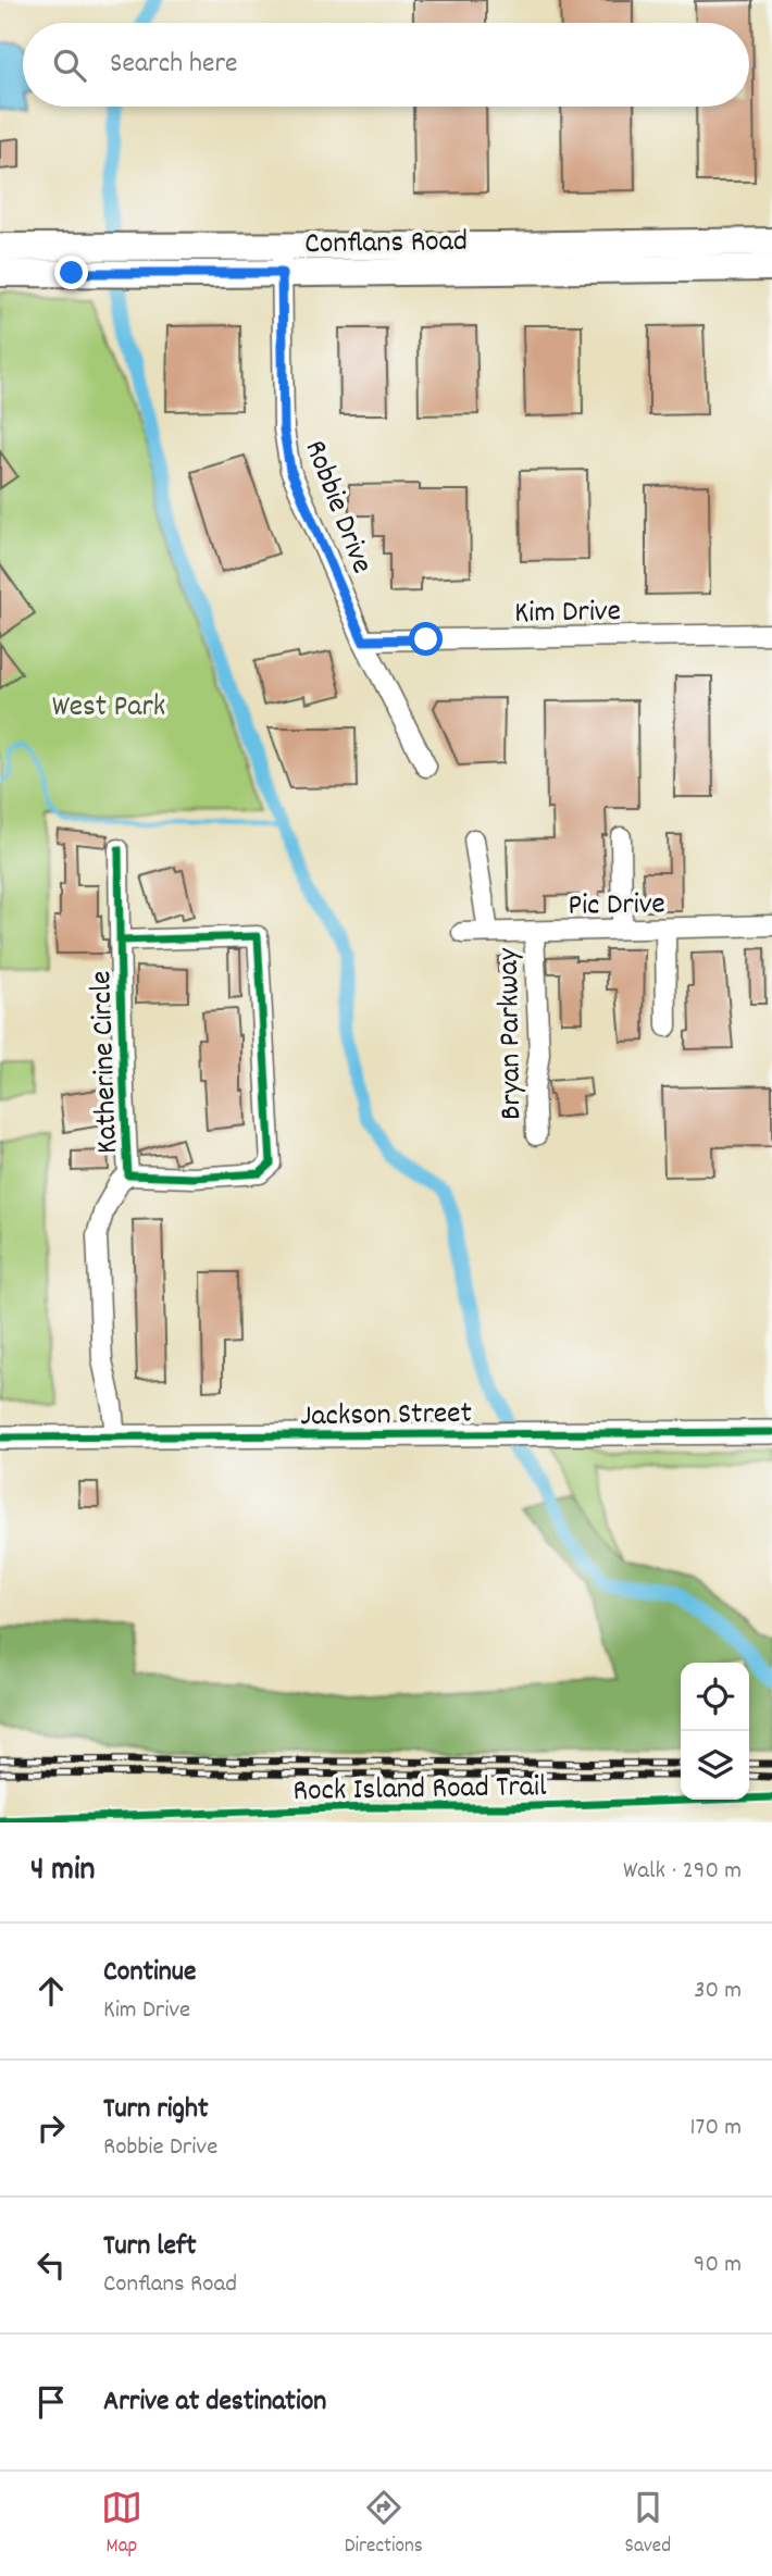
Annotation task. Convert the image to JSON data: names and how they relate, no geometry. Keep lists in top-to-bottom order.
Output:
{
  "streets": {
    "main road": ["Conflans Road"],
    "street": [
      "Robbie Drive",
      "Kim Drive",
      "Pic Drive",
      "Bryan Parkway",
      "Katherine Circle",
      "Jackson Street"
    ],
    "cycle path": ["Rock Island Road Trail"]
  },
  "crossings": [
    ["Conflans Road", "Robbie Drive"],
    ["Robbie Drive", "Kim Drive"],
    ["Pic Drive", "Bryan Parkway"],
    ["Katherine Circle", "Jackson Street"]
  ],
  "parks": ["West Park"],
  "page": {
    "search": "Search here",
    "heading": ["4 min", "Walk · 290 m"],
    "list": [
      ["Continue", "Kim Drive", "30 m"],
      ["Turn right", "Robbie Drive", "170 m"],
      ["Turn left", "Conflans Road", "90 m"],
      "Arrive at destination"
    ],
    "nav": ["Map", "Directions", "Saved"]
  }
}
